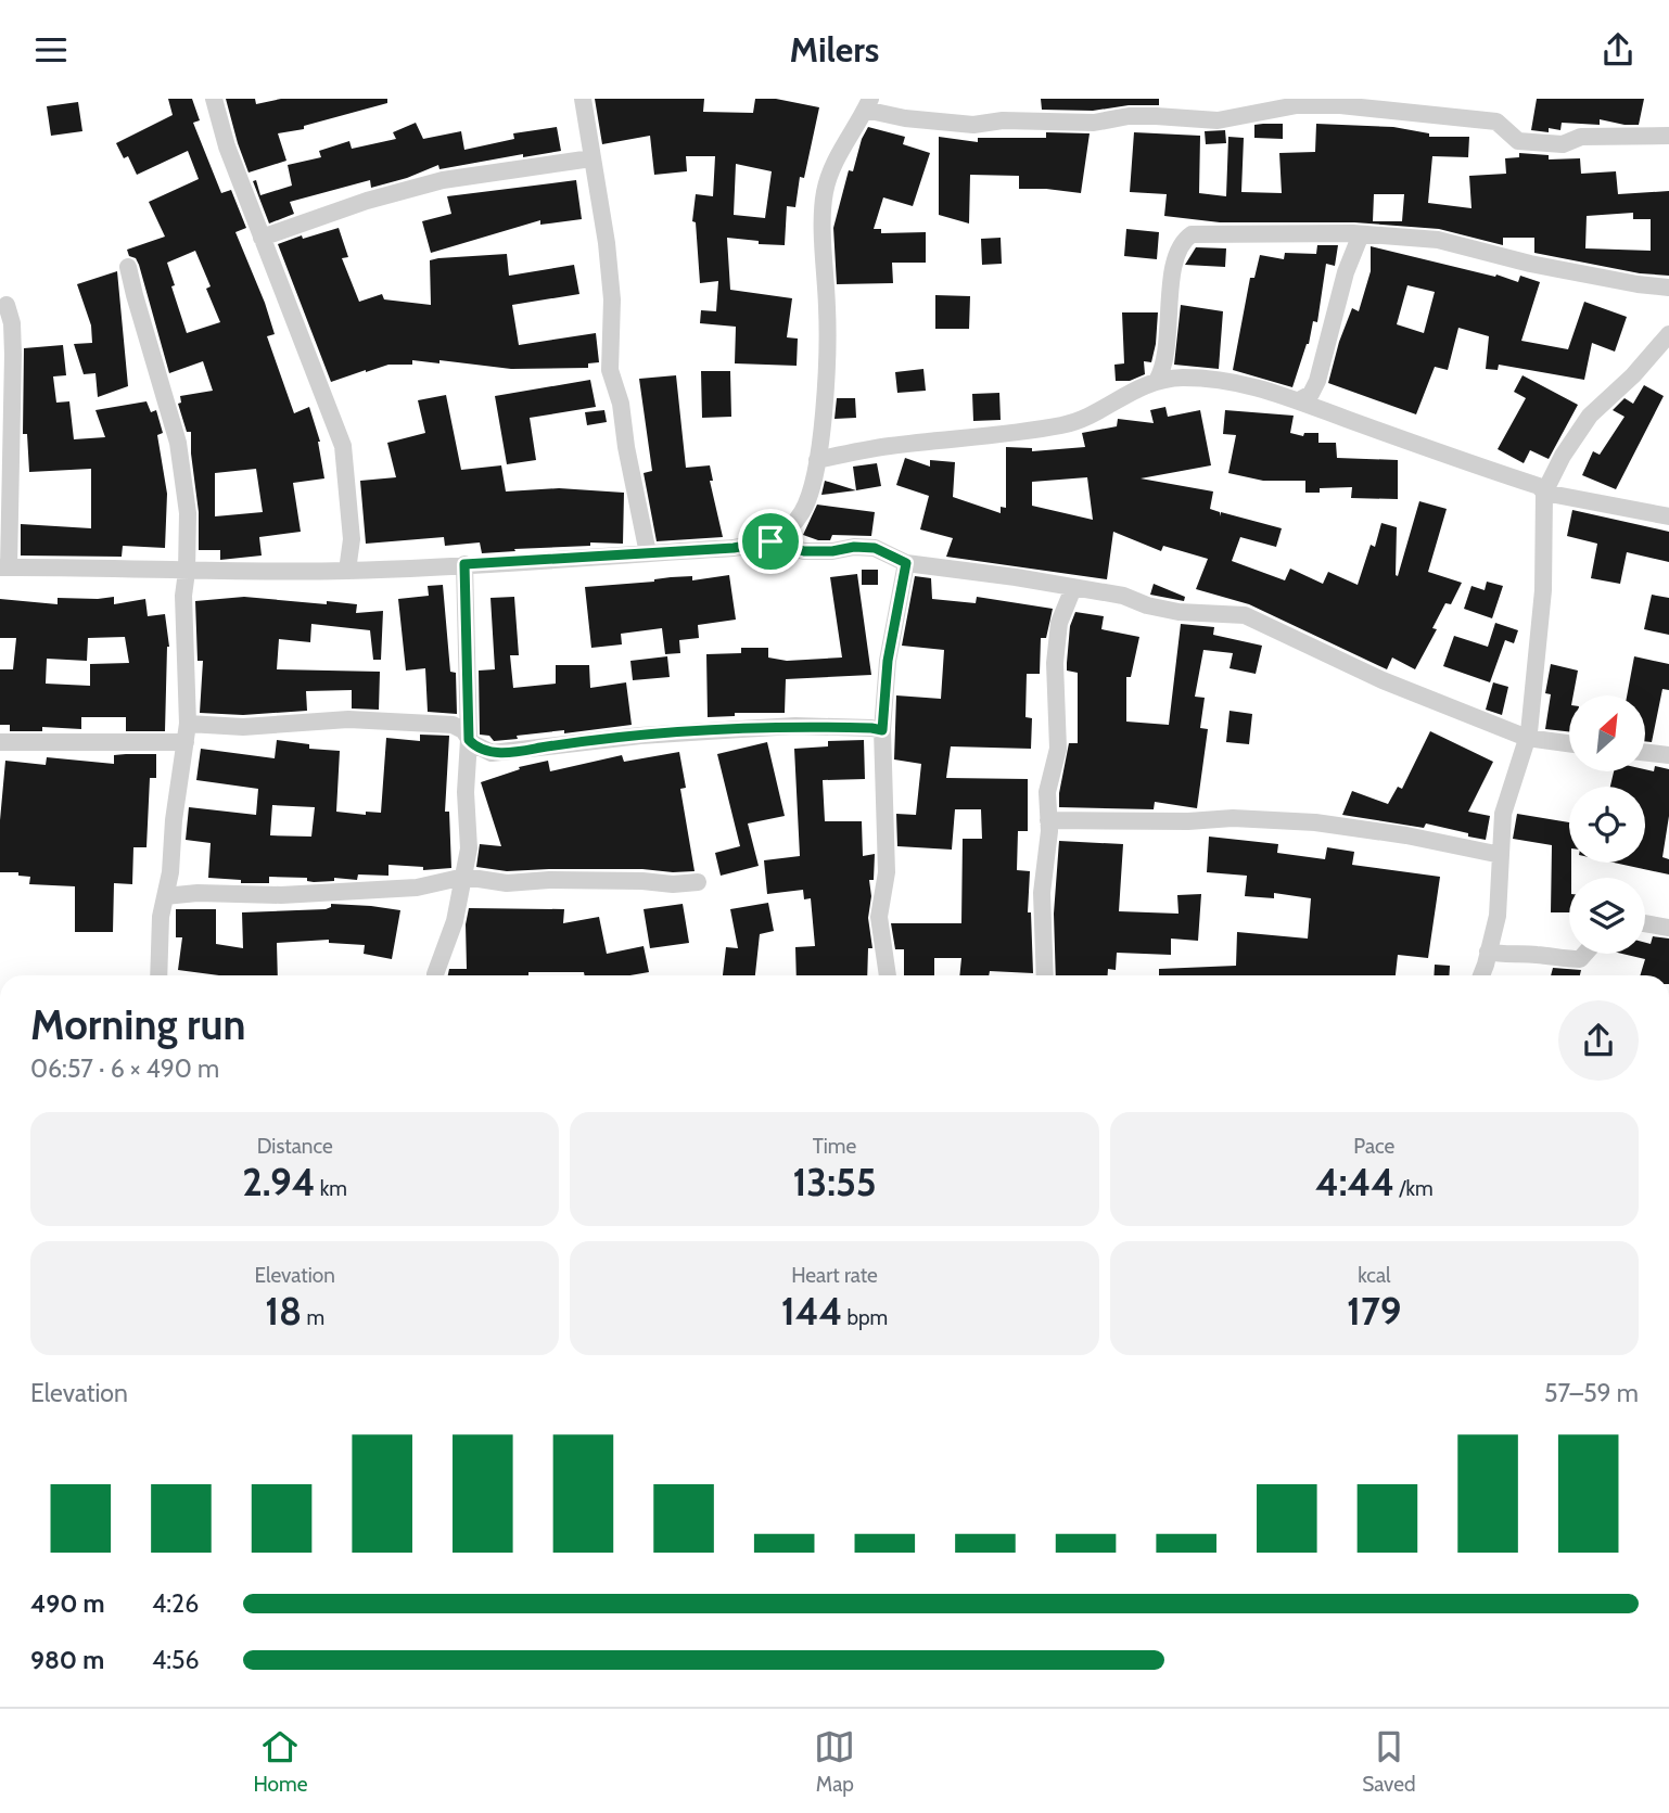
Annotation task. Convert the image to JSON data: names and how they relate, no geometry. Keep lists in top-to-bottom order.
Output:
{
  "north": "top right",
  "page": {
    "header": "Milers",
    "heading": ["Morning run", "06:57 · 6 × 490 m"],
    "stats": [
      ["Distance", "2.94 km"],
      ["Time", "13:55"],
      ["Pace", "4:44 /km"],
      ["Elevation", "18 m"],
      ["Heart rate", "144 bpm"],
      ["kcal", "179"]
    ],
    "chart": ["Elevation", "57–59 m"],
    "list": [
      {
        "name": "490 m",
        "note": "4:26"
      },
      {
        "name": "980 m",
        "note": "4:56"
      }
    ],
    "tabs": ["Home", "Map", "Saved"]
  }
}
